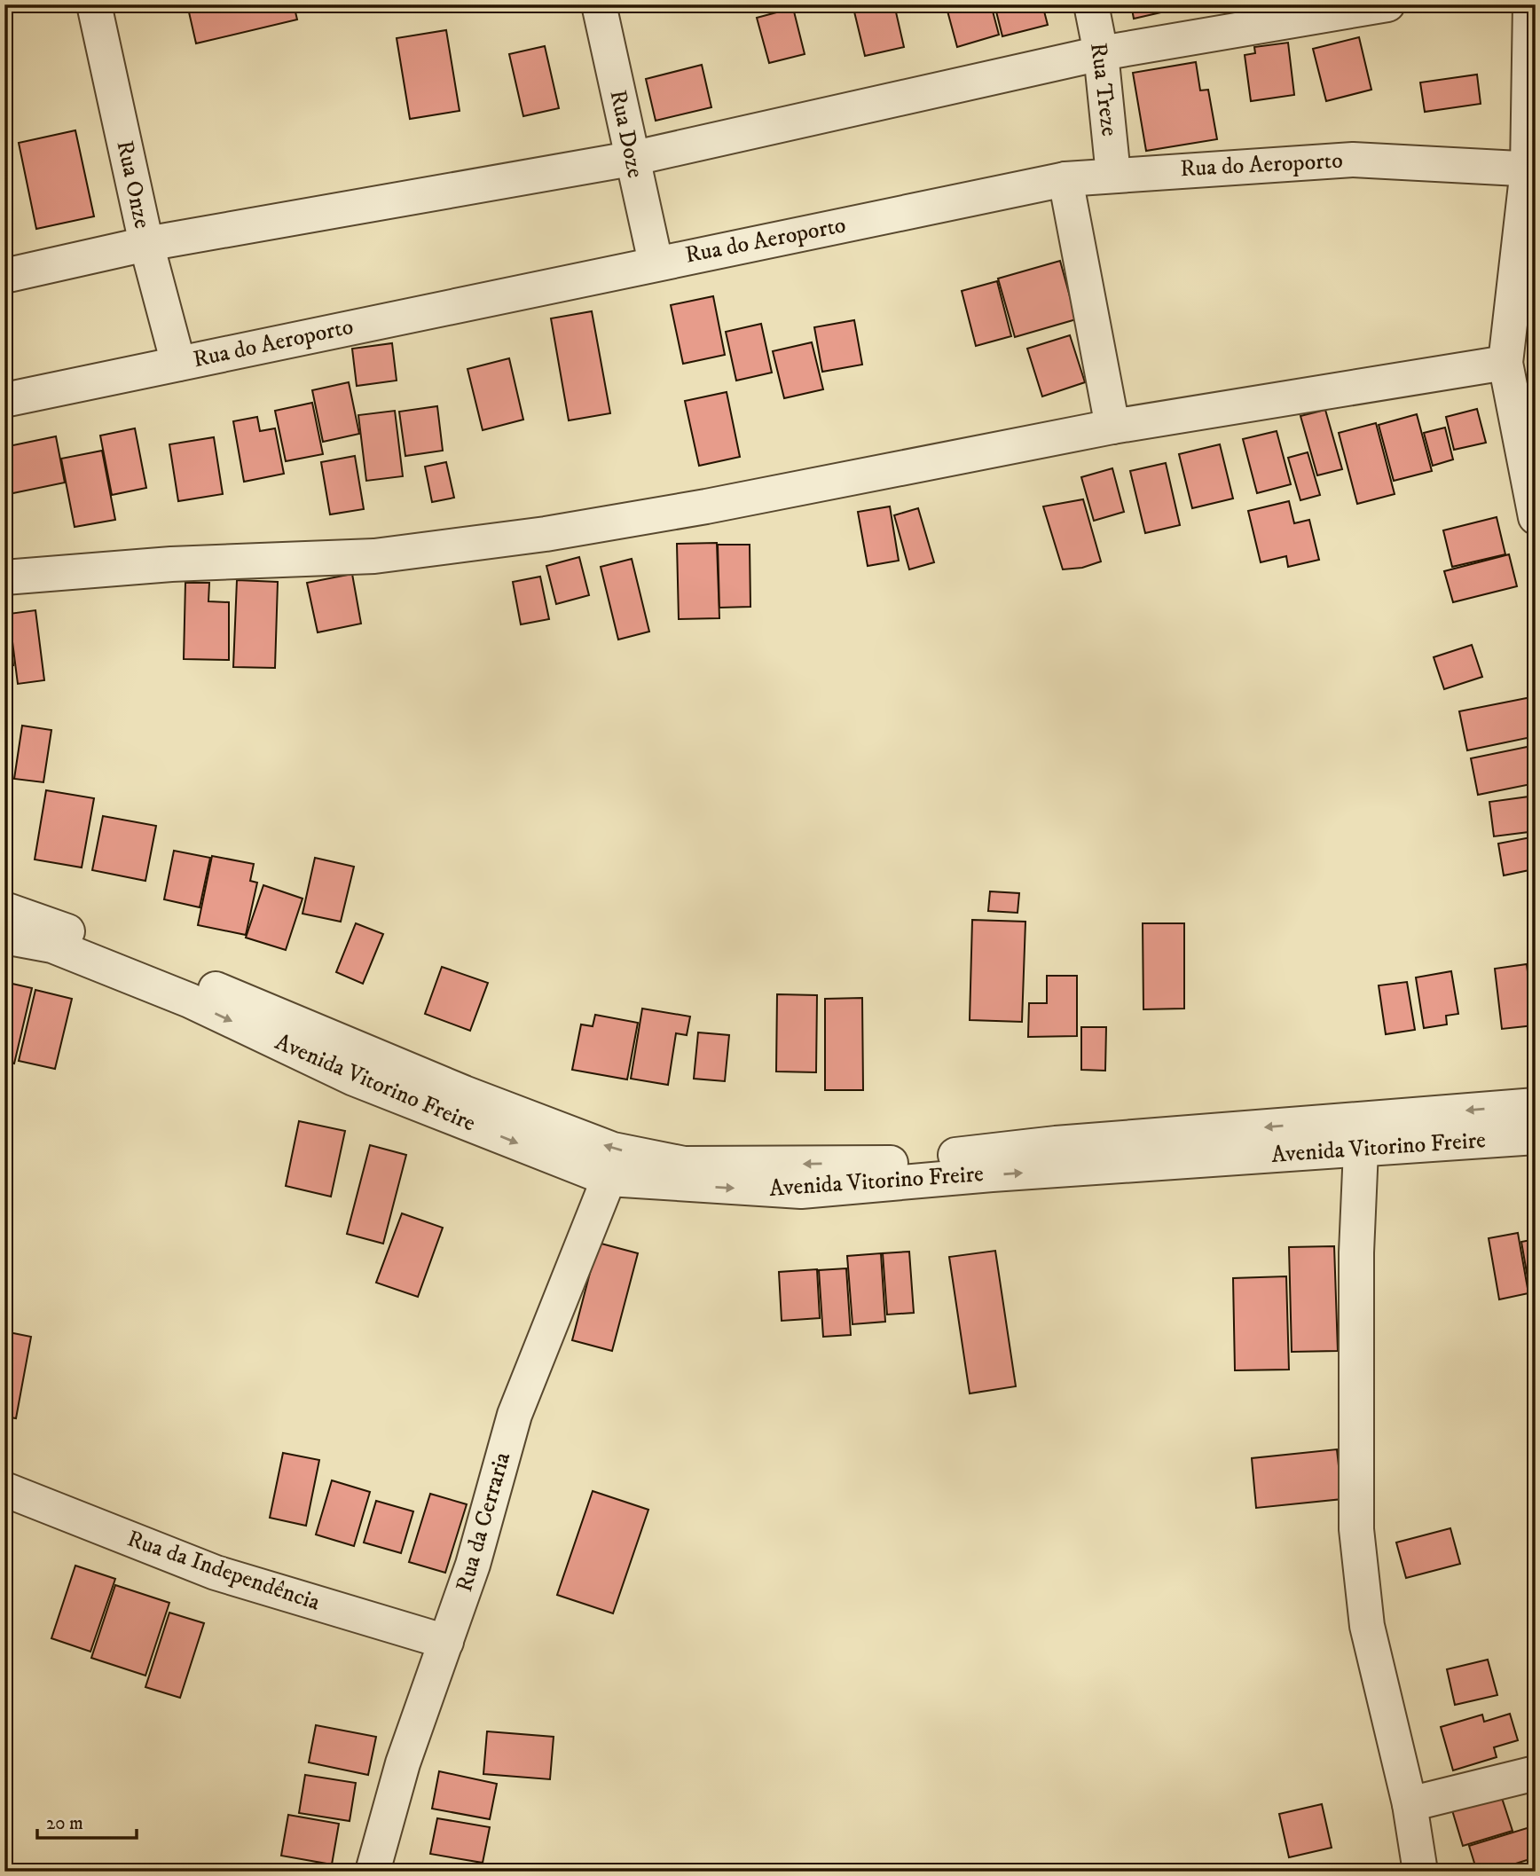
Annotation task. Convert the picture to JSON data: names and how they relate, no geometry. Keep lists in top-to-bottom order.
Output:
{
  "streets": {
    "street": [
      "Rua Treze",
      "Rua Doze",
      "Rua do Aeroporto",
      "Rua Onze",
      "Avenida Vitorino Freire",
      "Rua da Cerraria",
      "Rua da Independência"
    ]
  },
  "crossings": [
    ["Rua Treze", "Rua do Aeroporto"],
    ["Rua Doze", "Rua do Aeroporto"],
    ["Rua do Aeroporto", "Rua Onze"],
    ["Avenida Vitorino Freire", "Rua da Cerraria"],
    ["Rua da Cerraria", "Rua da Independência"]
  ],
  "scale_bar": "20 m"
}
